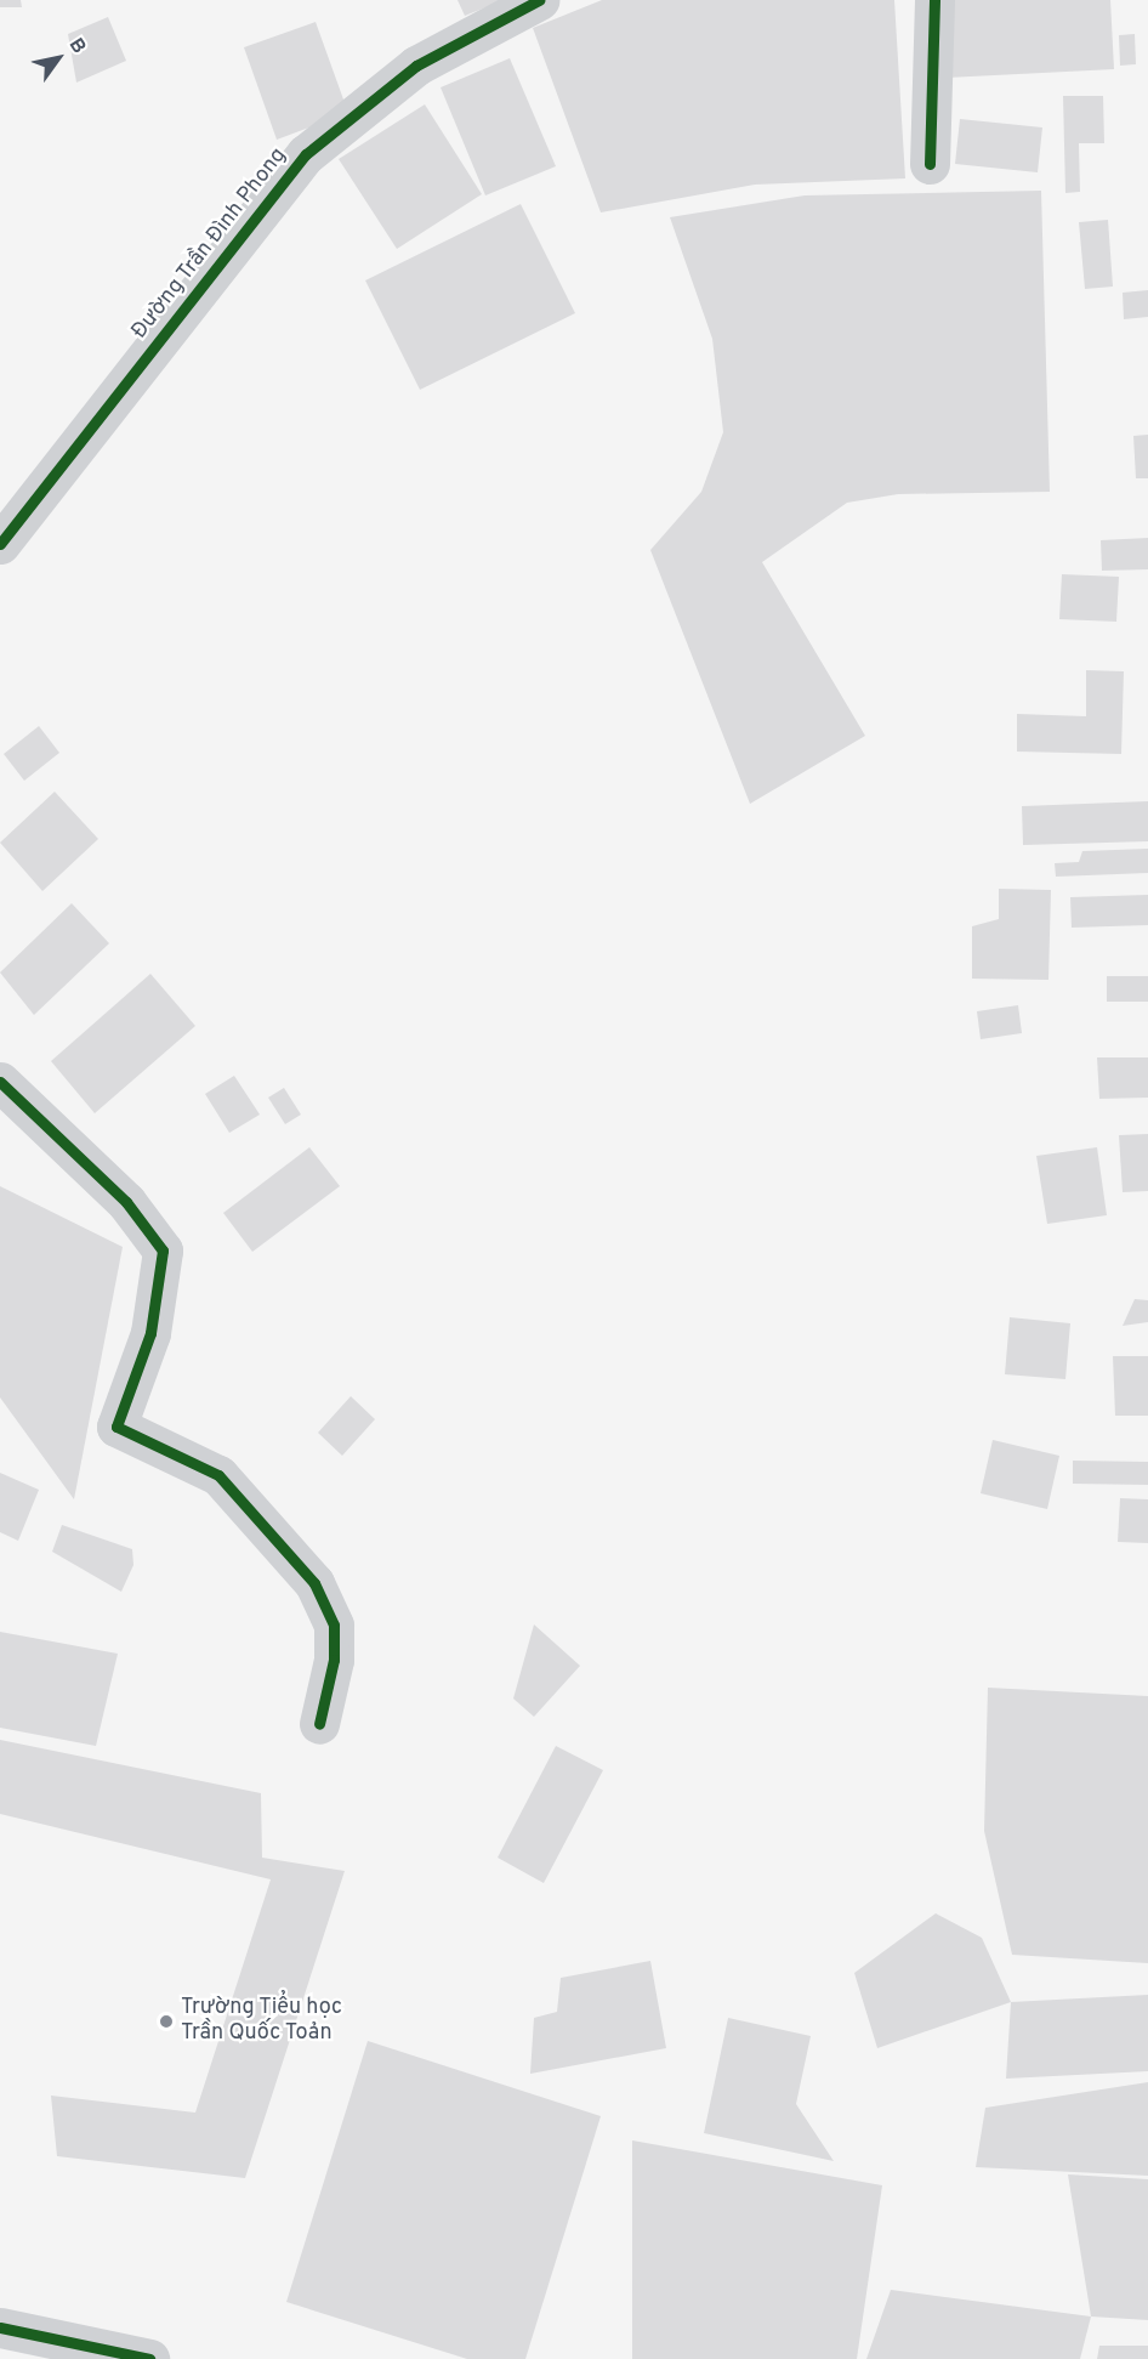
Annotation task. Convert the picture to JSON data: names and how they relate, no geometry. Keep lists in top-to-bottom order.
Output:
{
  "streets": {
    "street": ["Đường Trần Đình Phong"]
  },
  "places": ["Trường Tiểu học Trần Quốc Toản"],
  "north": "top right"
}
